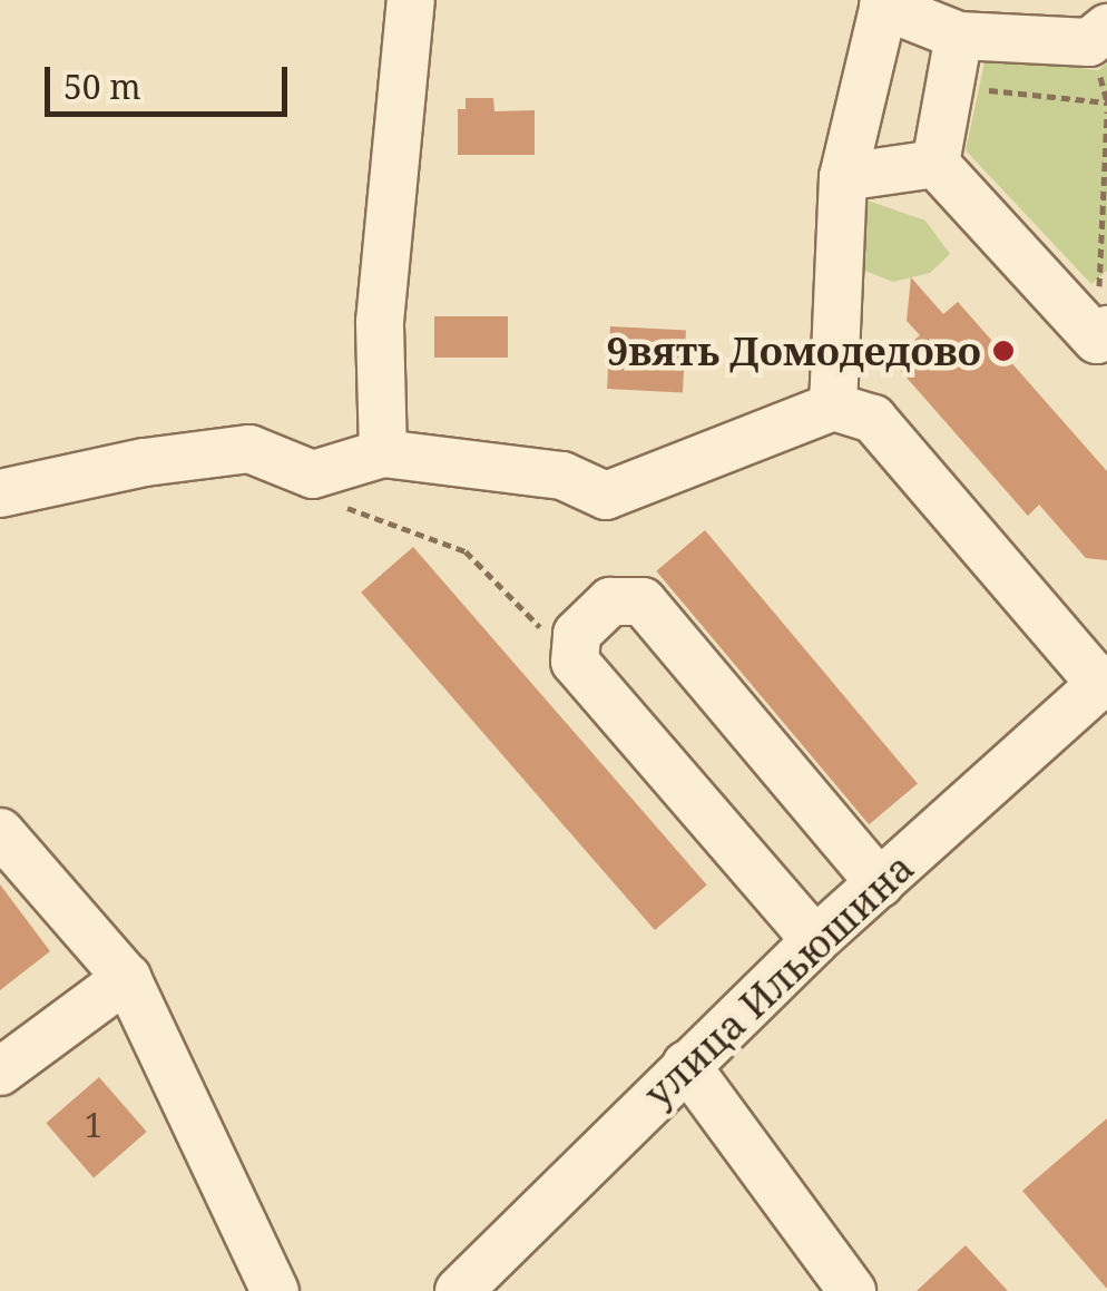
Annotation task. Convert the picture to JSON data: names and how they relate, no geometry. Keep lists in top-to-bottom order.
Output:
{
  "streets": {
    "street": ["улица Ильюшина"]
  },
  "places": ["9вять Домодедово"],
  "house_numbers": ["1"],
  "scale_bar": "50 m"
}
